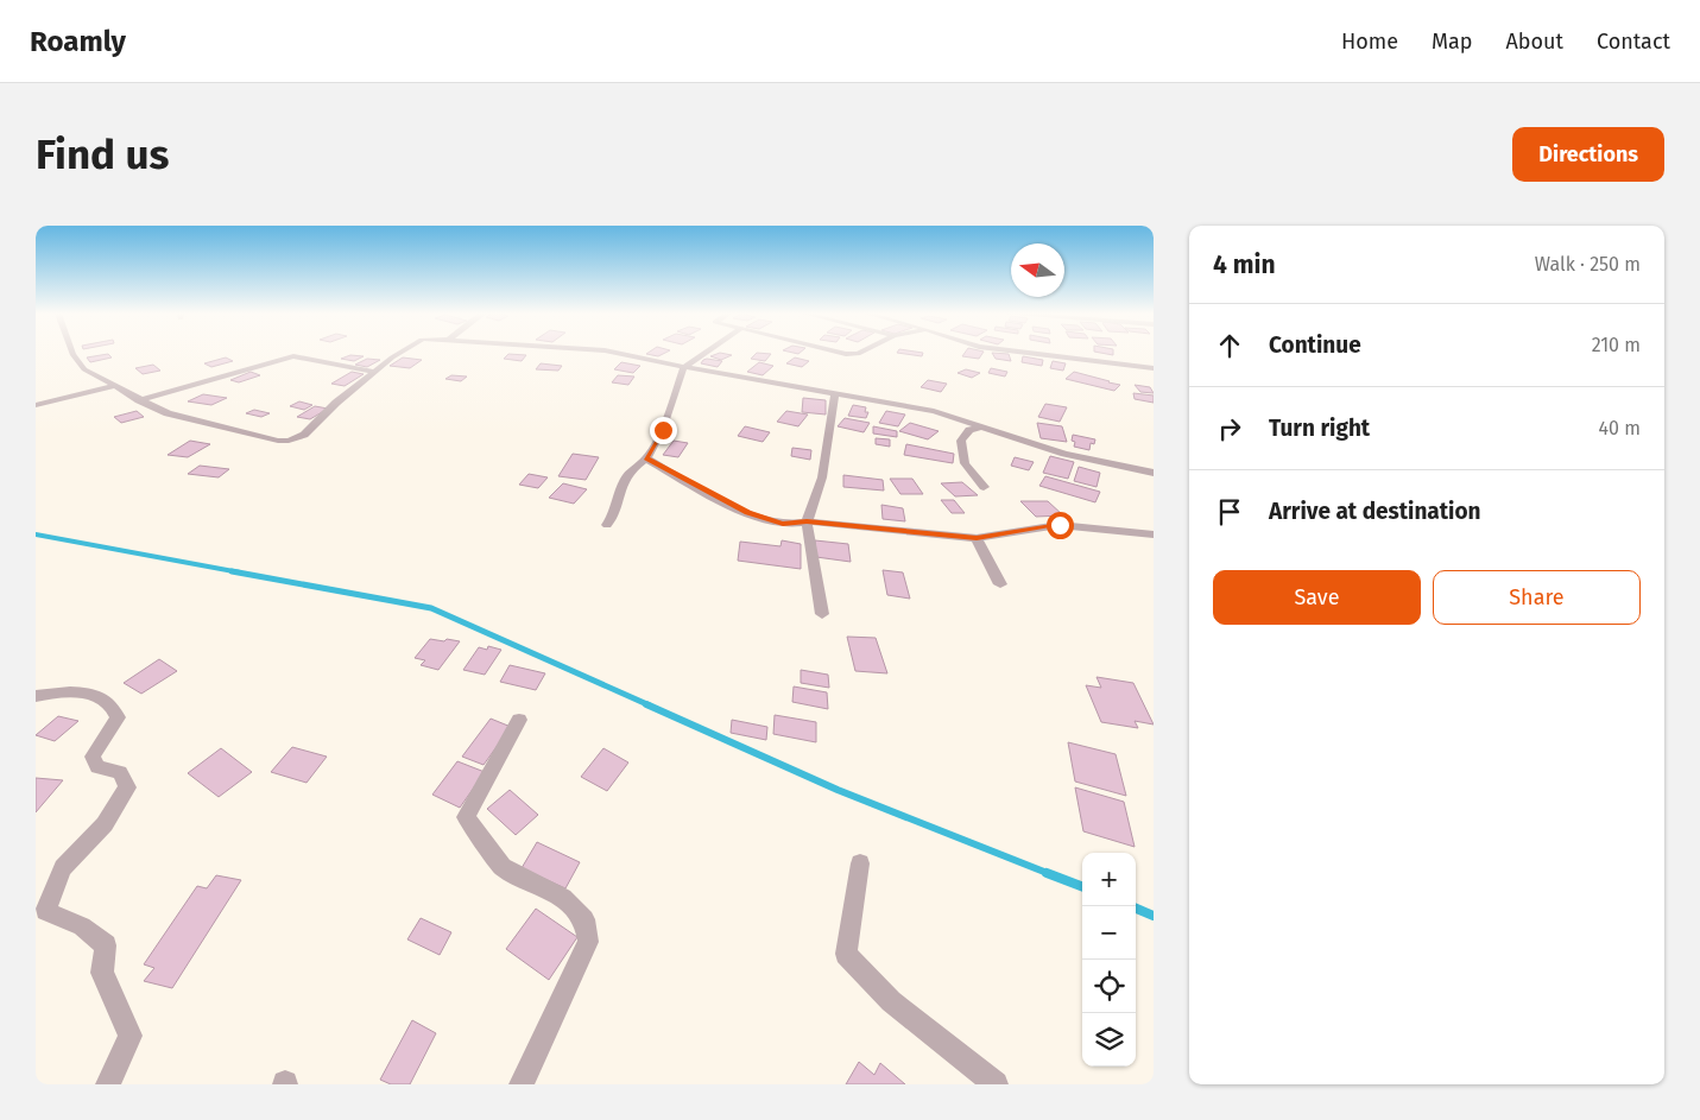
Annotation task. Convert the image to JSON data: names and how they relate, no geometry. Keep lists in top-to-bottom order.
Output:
{
  "north": "left",
  "page": {
    "header": "Roamly",
    "nav": [
      "Home",
      "Map",
      "About",
      "Contact"
    ],
    "buttons": [
      "Directions",
      ["Save", "Share"]
    ],
    "title": "Find us",
    "heading": ["4 min", "Walk · 250 m"],
    "list": [
      ["Continue", "210 m"],
      ["Turn right", "40 m"],
      "Arrive at destination"
    ],
    "map_buttons": ["+", "−"]
  }
}
